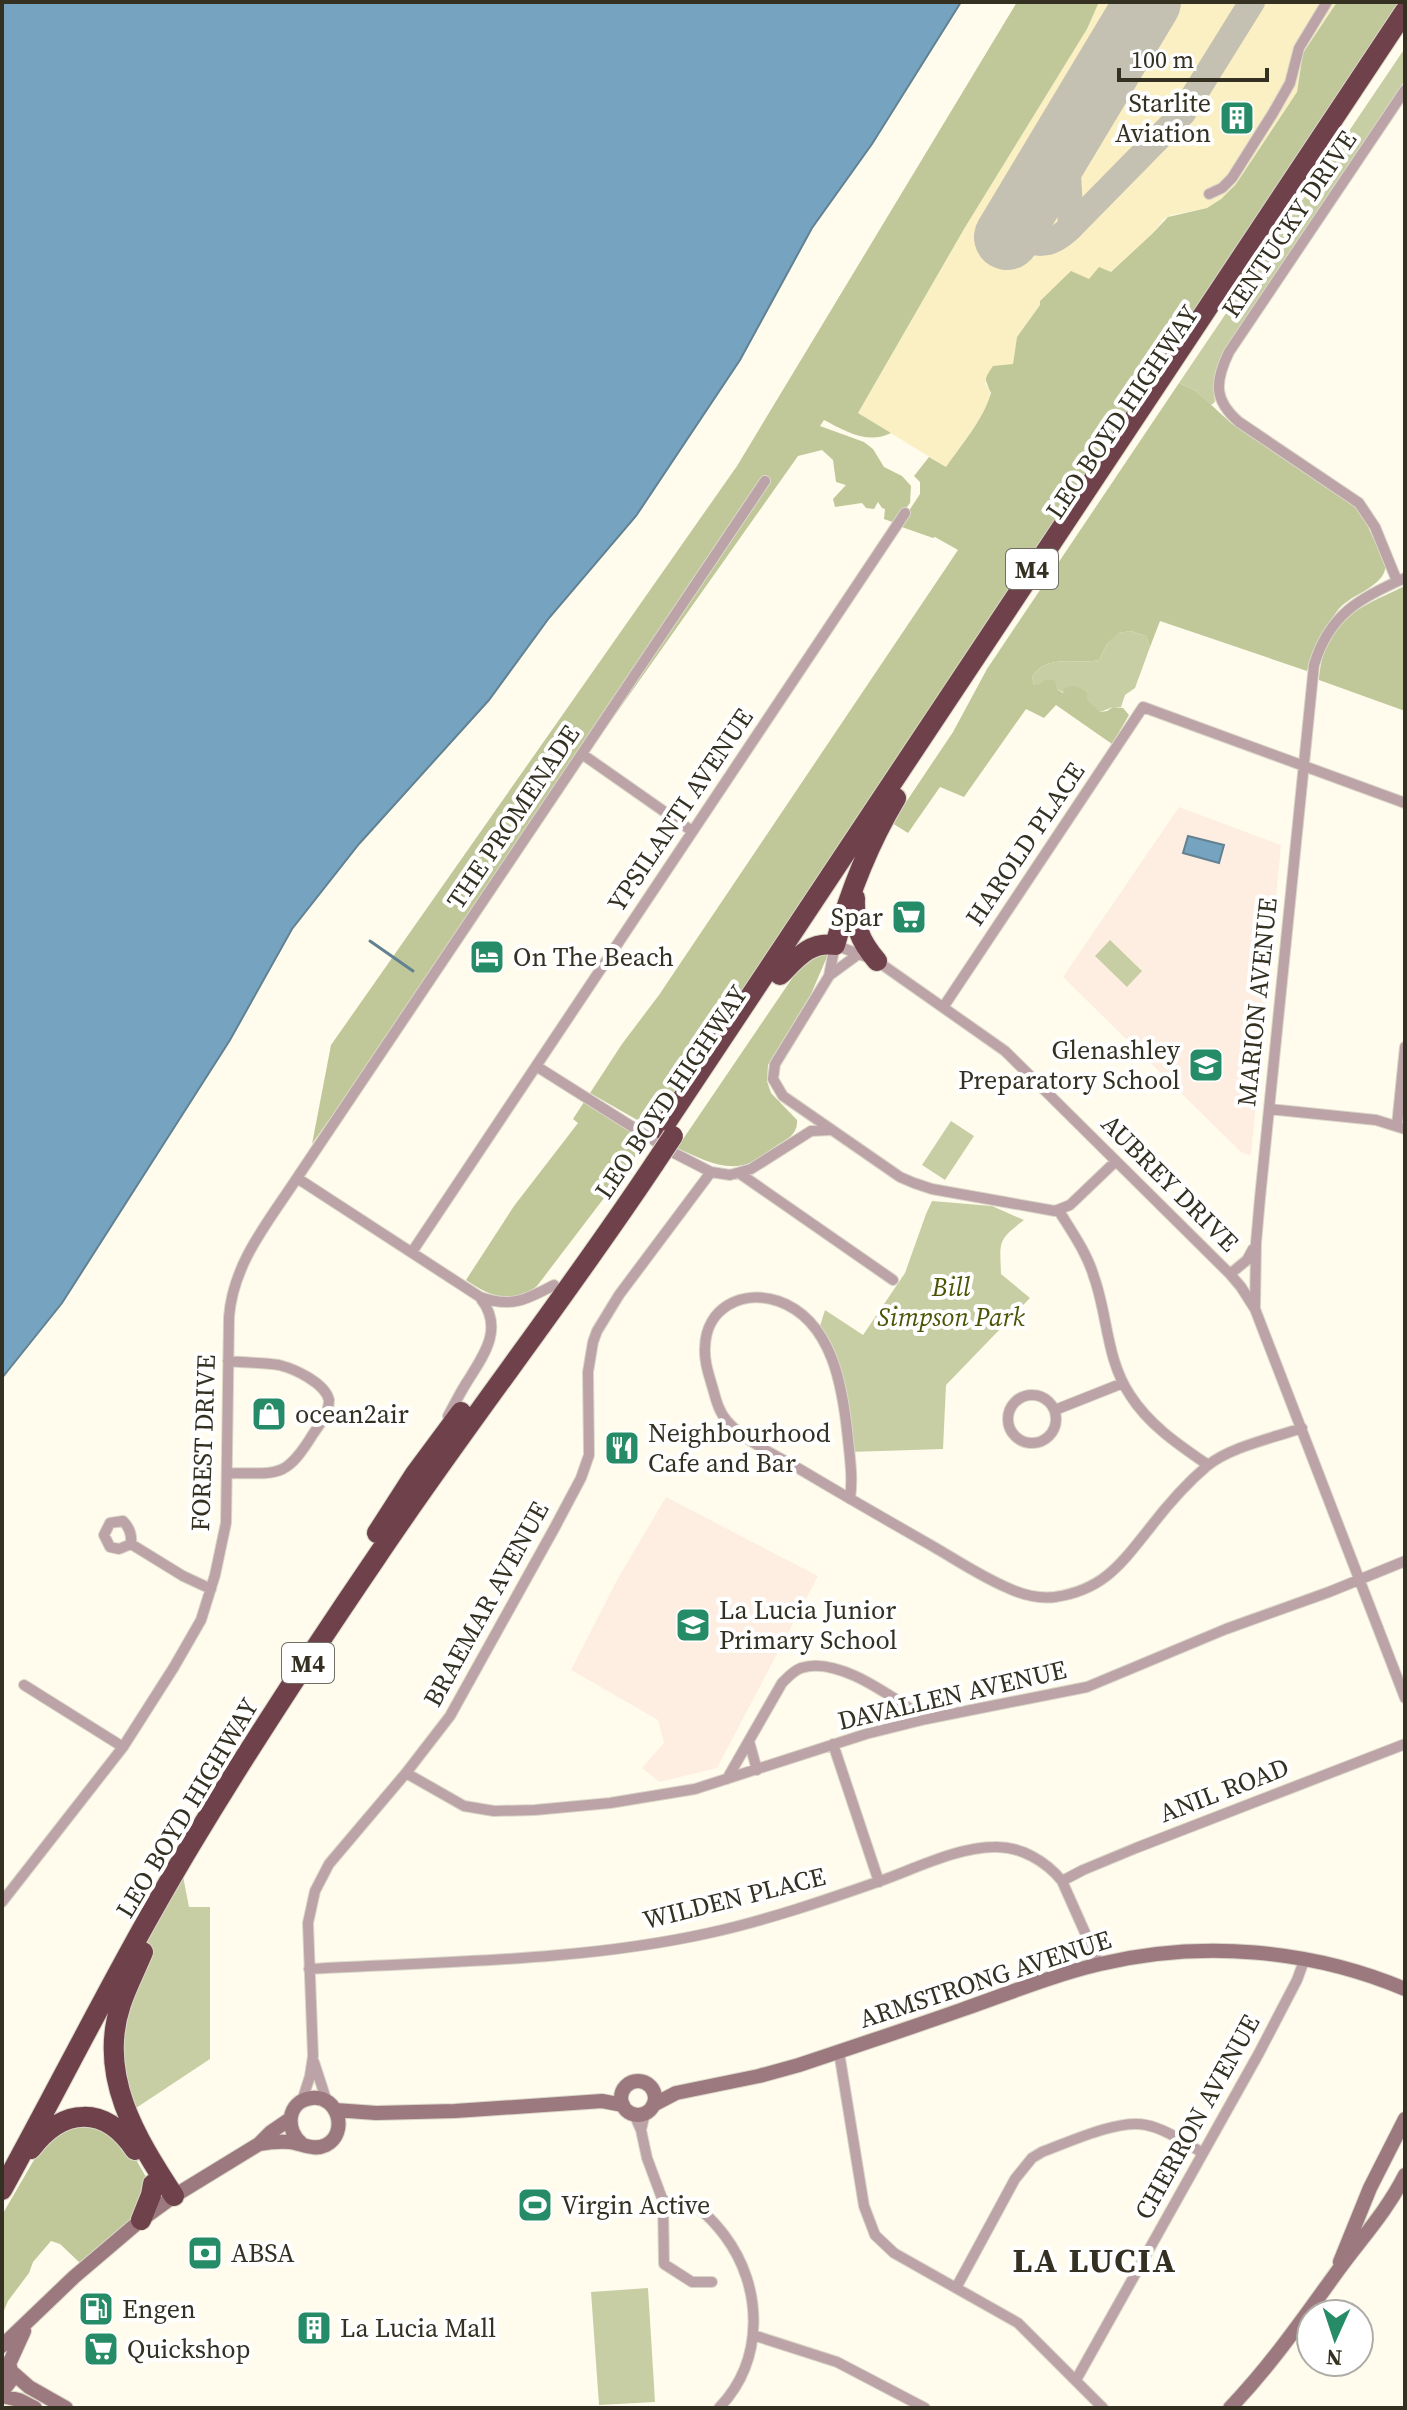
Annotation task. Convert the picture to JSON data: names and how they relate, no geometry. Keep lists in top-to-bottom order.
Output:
{
  "streets": {
    "highway": ["LEO BOYD HIGHWAY", "M4"],
    "street": [
      "KENTUCKY DRIVE",
      "YPSILANTI AVENUE",
      "THE PROMENADE",
      "HAROLD PLACE",
      "MARION AVENUE",
      "AUBREY DRIVE",
      "FOREST DRIVE",
      "BRAEMAR AVENUE",
      "DAVALLEN AVENUE",
      "ANIL ROAD",
      "WILDEN PLACE",
      "ARMSTRONG AVENUE",
      "CHERRON AVENUE"
    ]
  },
  "crossings": [
    ["KENTUCKY DRIVE", "MARION AVENUE"],
    ["THE PROMENADE", "FOREST DRIVE"],
    ["HAROLD PLACE", "MARION AVENUE"],
    ["HAROLD PLACE", "AUBREY DRIVE"],
    ["MARION AVENUE", "AUBREY DRIVE"],
    ["MARION AVENUE", "DAVALLEN AVENUE"],
    ["BRAEMAR AVENUE", "DAVALLEN AVENUE"],
    ["BRAEMAR AVENUE", "WILDEN PLACE"],
    ["ANIL ROAD", "WILDEN PLACE"],
    ["WILDEN PLACE", "ARMSTRONG AVENUE"],
    ["ARMSTRONG AVENUE", "CHERRON AVENUE"]
  ],
  "districts": ["LA LUCIA"],
  "parks": ["Bill Simpson Park"],
  "places": {
    "building": ["Starlite Aviation", "La Lucia Mall"],
    "supermarket": ["Spar", "Quickshop"],
    "hotel": ["On The Beach"],
    "school or university": ["Glenashley Preparatory School", "La Lucia Junior Primary School"],
    "shop": ["ocean2air"],
    "restaurant": ["Neighbourhood Cafe and Bar"],
    "sports": ["Virgin Active"],
    "bank": ["ABSA"],
    "fuel station": ["Engen"]
  },
  "scale_bar": "100 m",
  "north": "bottom"
}
